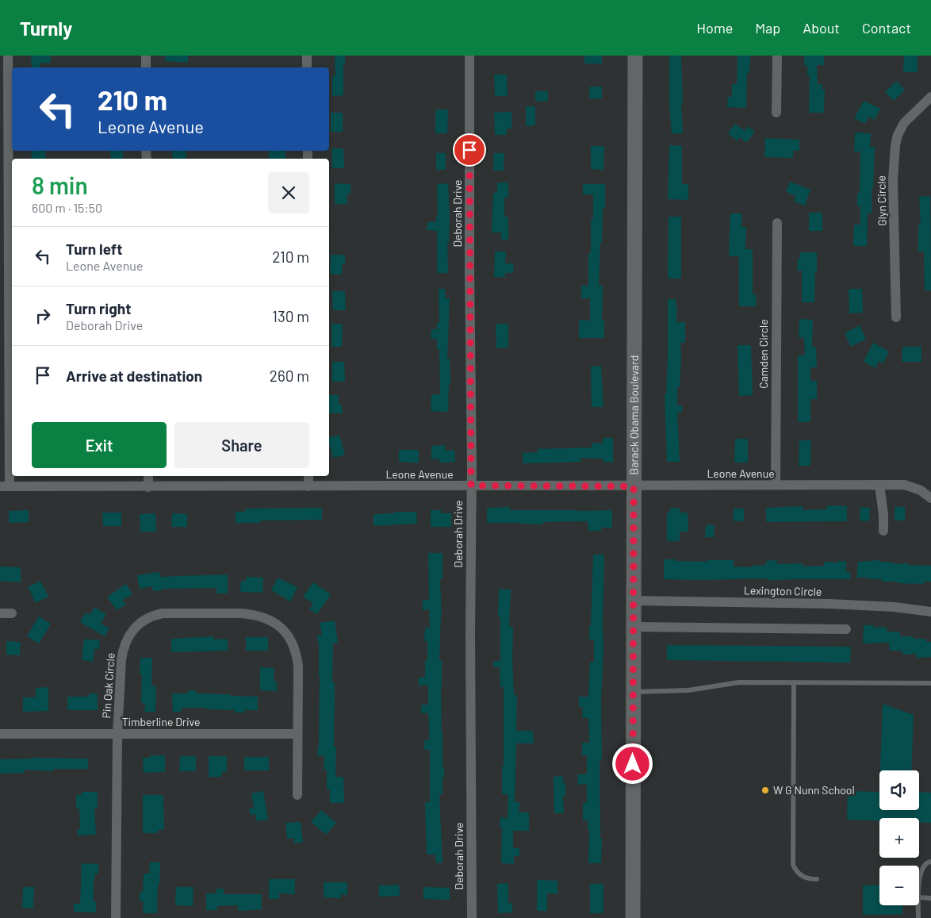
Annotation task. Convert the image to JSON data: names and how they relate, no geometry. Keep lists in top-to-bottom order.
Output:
{
  "streets": {
    "main road": ["Barack Obama Boulevard"],
    "street": [
      "Glyn Circle",
      "Deborah Drive",
      "Camden Circle",
      "Leone Avenue",
      "Lexington Circle",
      "Pin Oak Circle",
      "Timberline Drive"
    ]
  },
  "crossings": [
    ["Deborah Drive", "Leone Avenue"],
    ["Camden Circle", "Leone Avenue"],
    ["Barack Obama Boulevard", "Leone Avenue"],
    ["Barack Obama Boulevard", "Lexington Circle"],
    ["Pin Oak Circle", "Timberline Drive"]
  ],
  "places": ["W G Nunn School"],
  "page": {
    "header": "Turnly",
    "nav": [
      "Home",
      "Map",
      "About",
      "Contact"
    ],
    "turn": ["210 m", "Leone Avenue"],
    "heading": ["8 min", "600 m · 15:50"],
    "list": [
      {
        "name": "Turn left",
        "note": "Leone Avenue",
        "value": "210 m"
      },
      {
        "name": "Turn right",
        "note": "Deborah Drive",
        "value": "130 m"
      },
      {
        "name": "Arrive at destination",
        "value": "260 m"
      }
    ],
    "buttons": ["Exit", "Share"],
    "map_buttons": ["+", "−"]
  }
}
